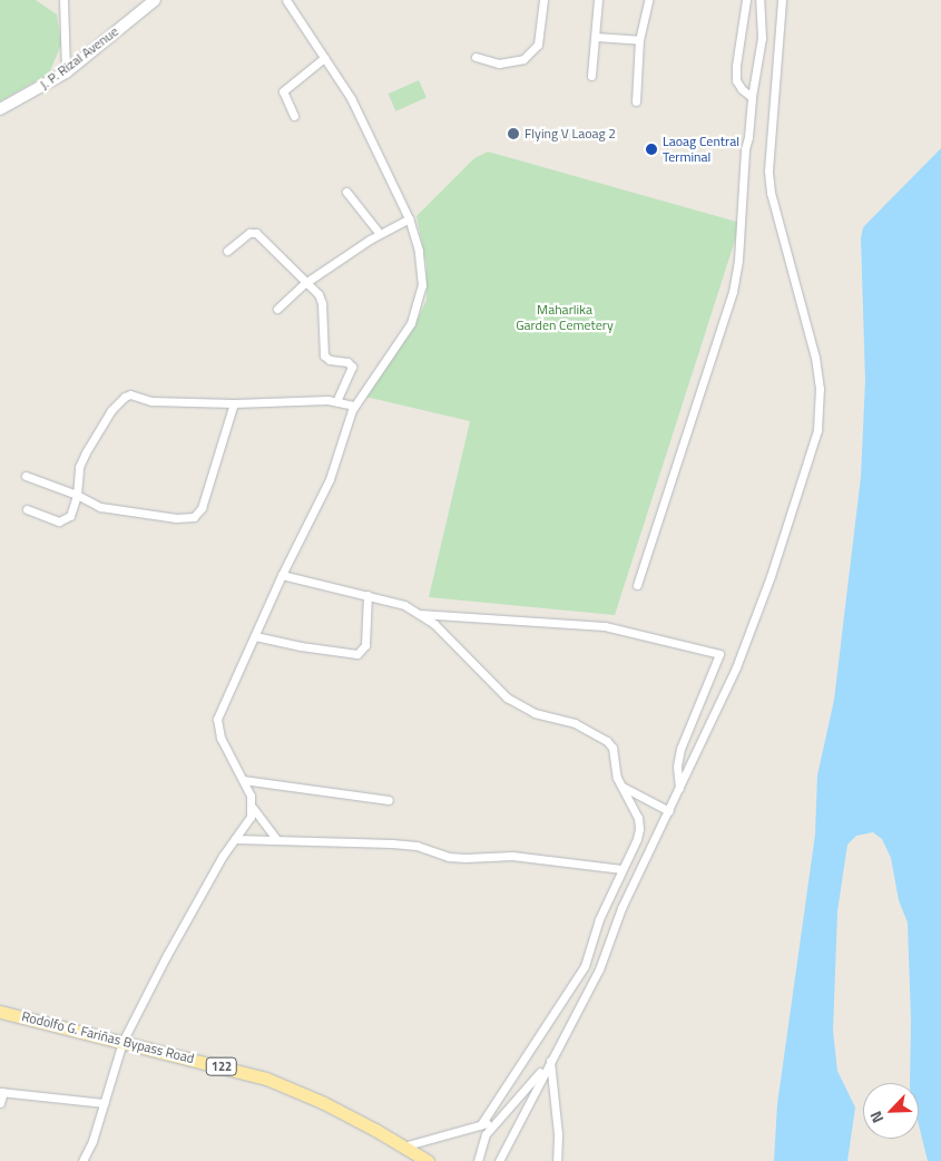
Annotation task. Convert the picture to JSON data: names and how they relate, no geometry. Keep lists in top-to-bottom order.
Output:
{
  "streets": {
    "main road": ["J. P. Rizal Avenue", "Rodolfo G. Fariñas Bypass Road", "122"]
  },
  "parks": ["Maharlika Garden Cemetery"],
  "places": ["Flying V Laoag 2", "Laoag Central Terminal"],
  "north": "bottom left"
}
